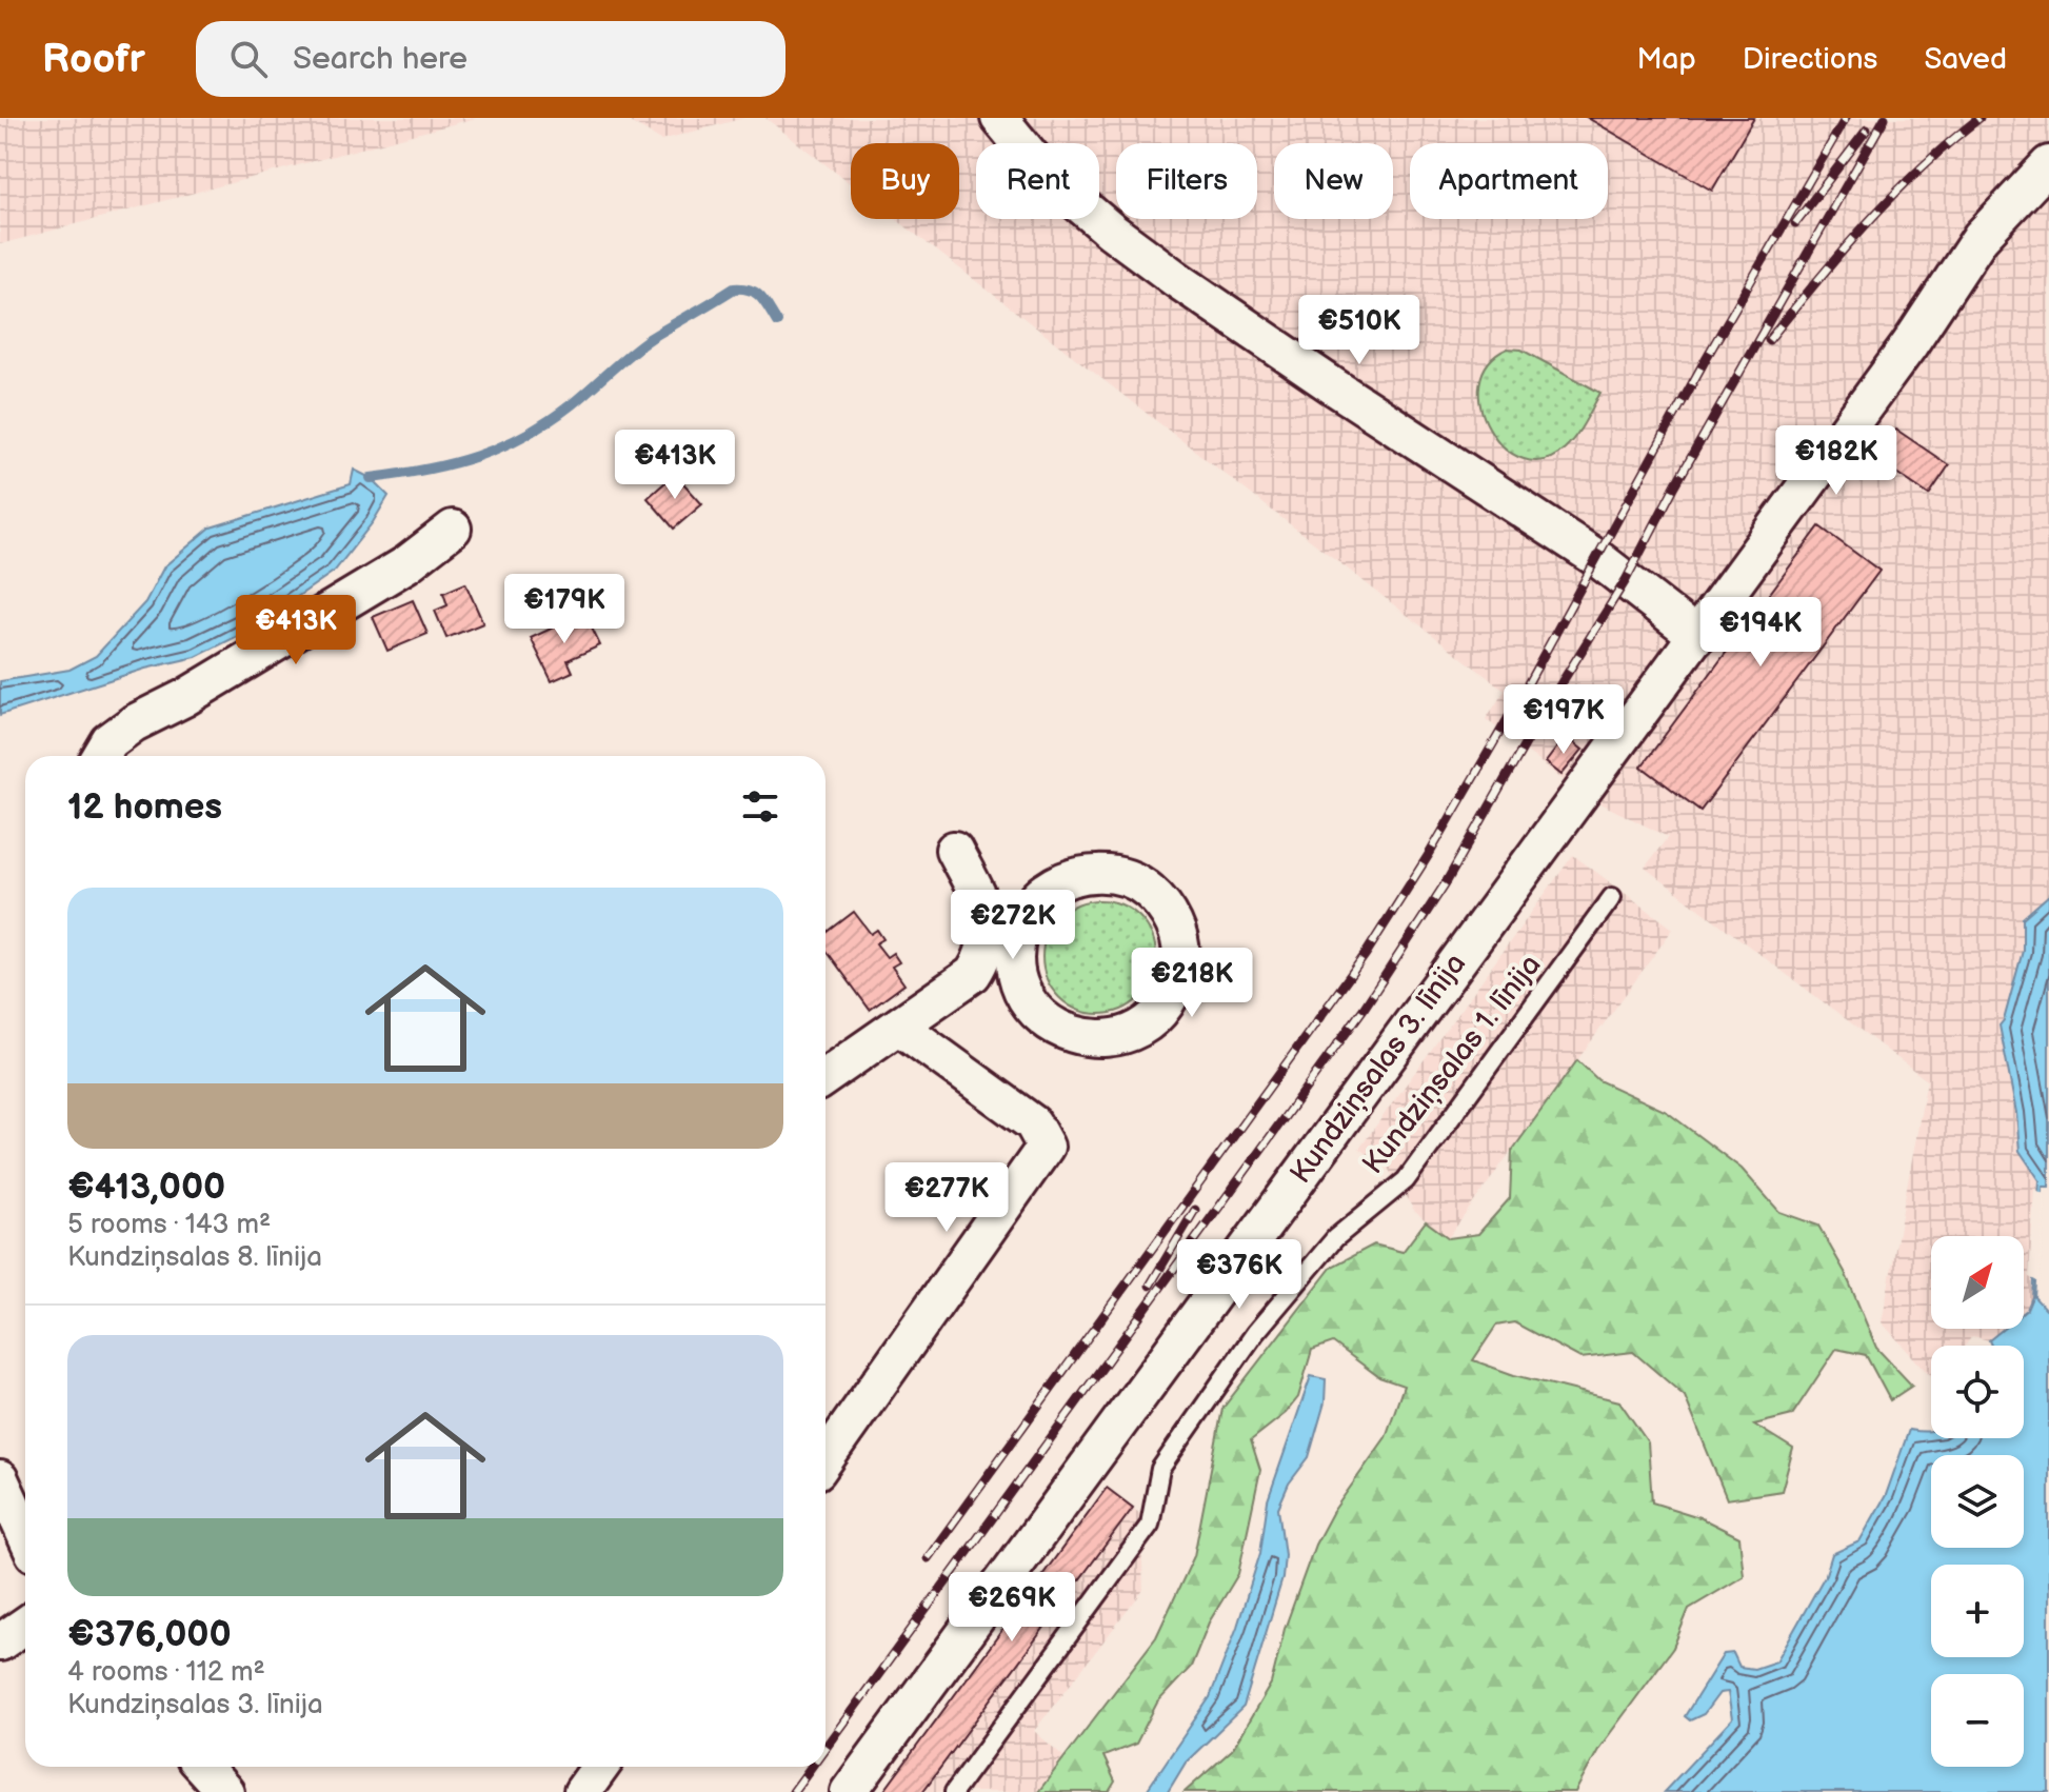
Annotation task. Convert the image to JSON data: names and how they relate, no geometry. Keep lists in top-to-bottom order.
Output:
{
  "streets": {
    "street": ["Kundziņsalas 3. līnija"],
    "lane": ["Kundziņsalas 1. līnija"]
  },
  "north": "top right",
  "page": {
    "header": "Roofr",
    "search": "Search here",
    "nav": ["Map", "Directions", "Saved"],
    "chip": [
      "Buy",
      "Rent",
      "Filters",
      "New",
      "Apartment"
    ],
    "price": [
      "€510K",
      "€182K",
      "€413K",
      "€179K",
      "€413K",
      "€194K",
      "€197K",
      "€272K",
      "€218K",
      "€277K",
      "€376K",
      "€269K"
    ],
    "heading": "12 homes",
    "list": [
      {
        "name": "€413,000",
        "note": "5 rooms · 143 m² · Kundziņsalas 8. līnija"
      },
      {
        "name": "€376,000",
        "note": "4 rooms · 112 m² · Kundziņsalas 3. līnija"
      }
    ],
    "map_buttons": ["+", "−"]
  }
}
